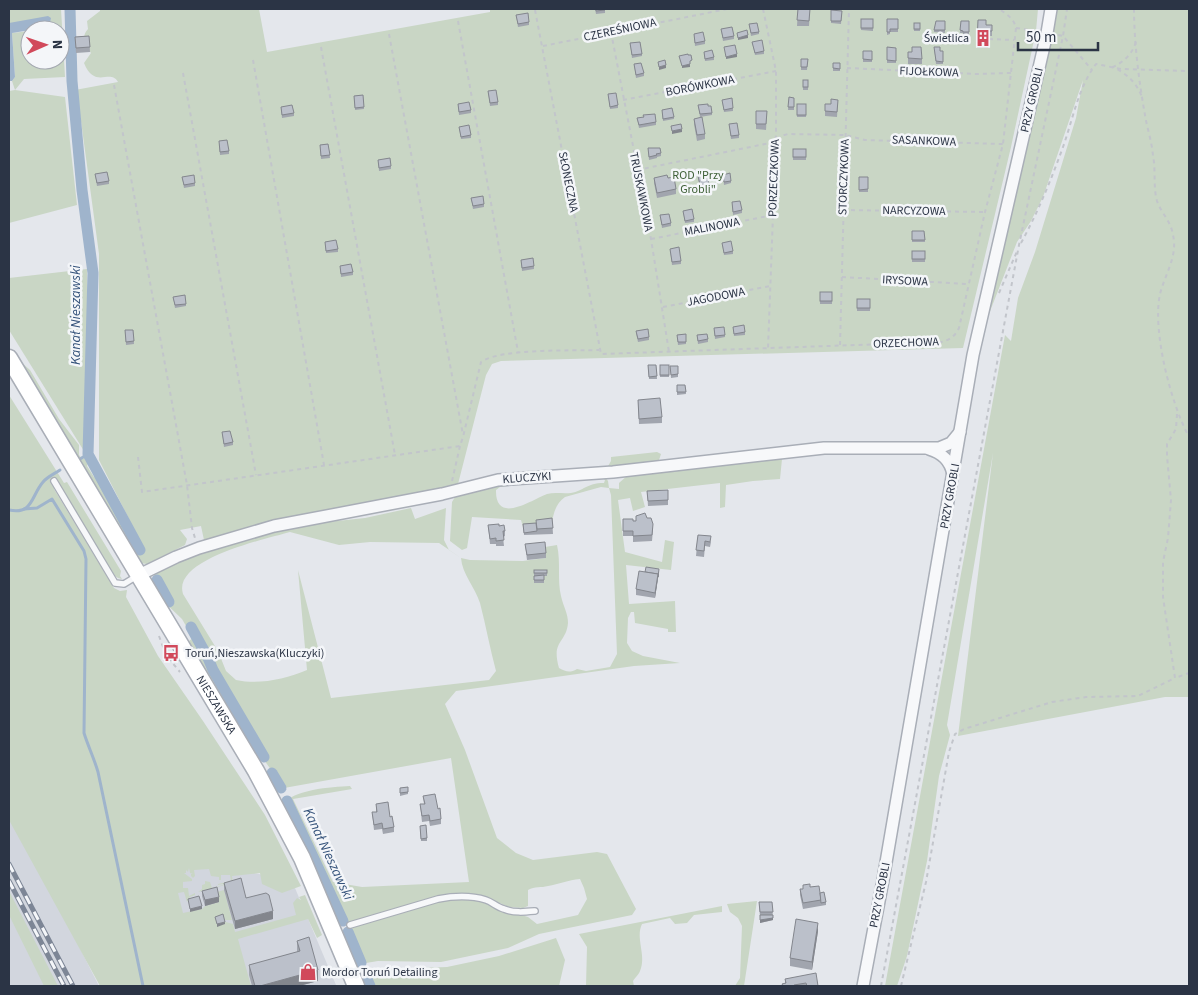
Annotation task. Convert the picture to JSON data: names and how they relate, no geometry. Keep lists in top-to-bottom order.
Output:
{
  "streets": {
    "main road": ["NIESZAWSKA"],
    "street": ["PRZY GROBLI", "KLUCZYKI"],
    "path": [
      "CZEREŚNIOWA",
      "FIJOŁKOWA",
      "BORÓWKOWA",
      "SASANKOWA",
      "STORCZYKOWA",
      "PORZECZKOWA",
      "SŁONECZNA",
      "TRUSKAWKOWA",
      "NARCYZOWA",
      "MALINOWA",
      "IRYSOWA",
      "JAGODOWA",
      "ORZECHOWA"
    ]
  },
  "crossings": [
    ["CZEREŚNIOWA", "SŁONECZNA"],
    ["CZEREŚNIOWA", "TRUSKAWKOWA"],
    ["FIJOŁKOWA", "STORCZYKOWA"],
    ["FIJOŁKOWA", "ORZECHOWA"],
    ["BORÓWKOWA", "PORZECZKOWA"],
    ["BORÓWKOWA", "TRUSKAWKOWA"],
    ["PRZY GROBLI", "KLUCZYKI"],
    ["SASANKOWA", "STORCZYKOWA"],
    ["SASANKOWA", "ORZECHOWA"],
    ["STORCZYKOWA", "NARCYZOWA"],
    ["STORCZYKOWA", "IRYSOWA"],
    ["STORCZYKOWA", "ORZECHOWA"],
    ["PORZECZKOWA", "MALINOWA"],
    ["PORZECZKOWA", "JAGODOWA"],
    ["PORZECZKOWA", "ORZECHOWA"],
    ["SŁONECZNA", "ORZECHOWA"],
    ["TRUSKAWKOWA", "MALINOWA"],
    ["TRUSKAWKOWA", "JAGODOWA"],
    ["TRUSKAWKOWA", "ORZECHOWA"],
    ["NARCYZOWA", "ORZECHOWA"],
    ["IRYSOWA", "ORZECHOWA"],
    ["KLUCZYKI", "NIESZAWSKA"]
  ],
  "water": ["Kanał Nieszawski"],
  "parks": ["ROD \"Przy Grobli\""],
  "places": {
    "building": ["Świetlica"],
    "bus stop": ["Toruń,Nieszawska(Kluczyki)"],
    "shop": ["Mordor Toruń Detailing"]
  },
  "scale_bar": "50 m",
  "north": "right"
}
